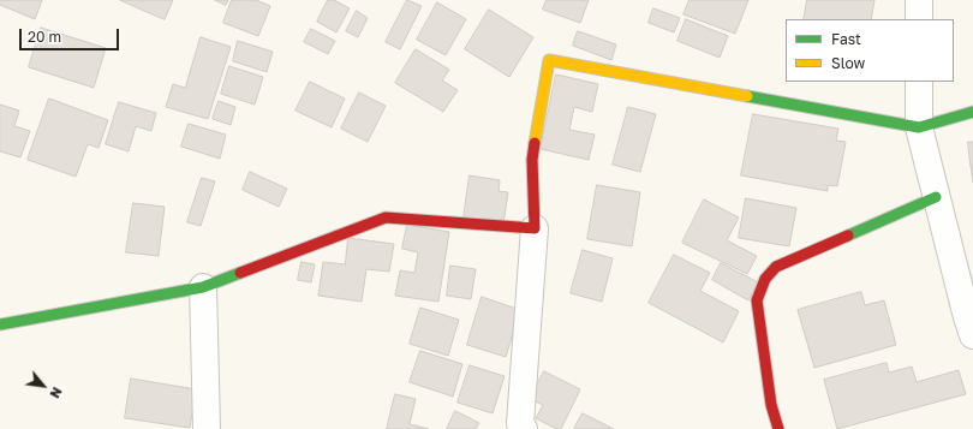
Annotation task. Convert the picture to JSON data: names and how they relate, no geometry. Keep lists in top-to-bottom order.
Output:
{
  "legend": ["Fast", "Slow"],
  "scale_bar": "20 m",
  "north": "bottom right"
}
